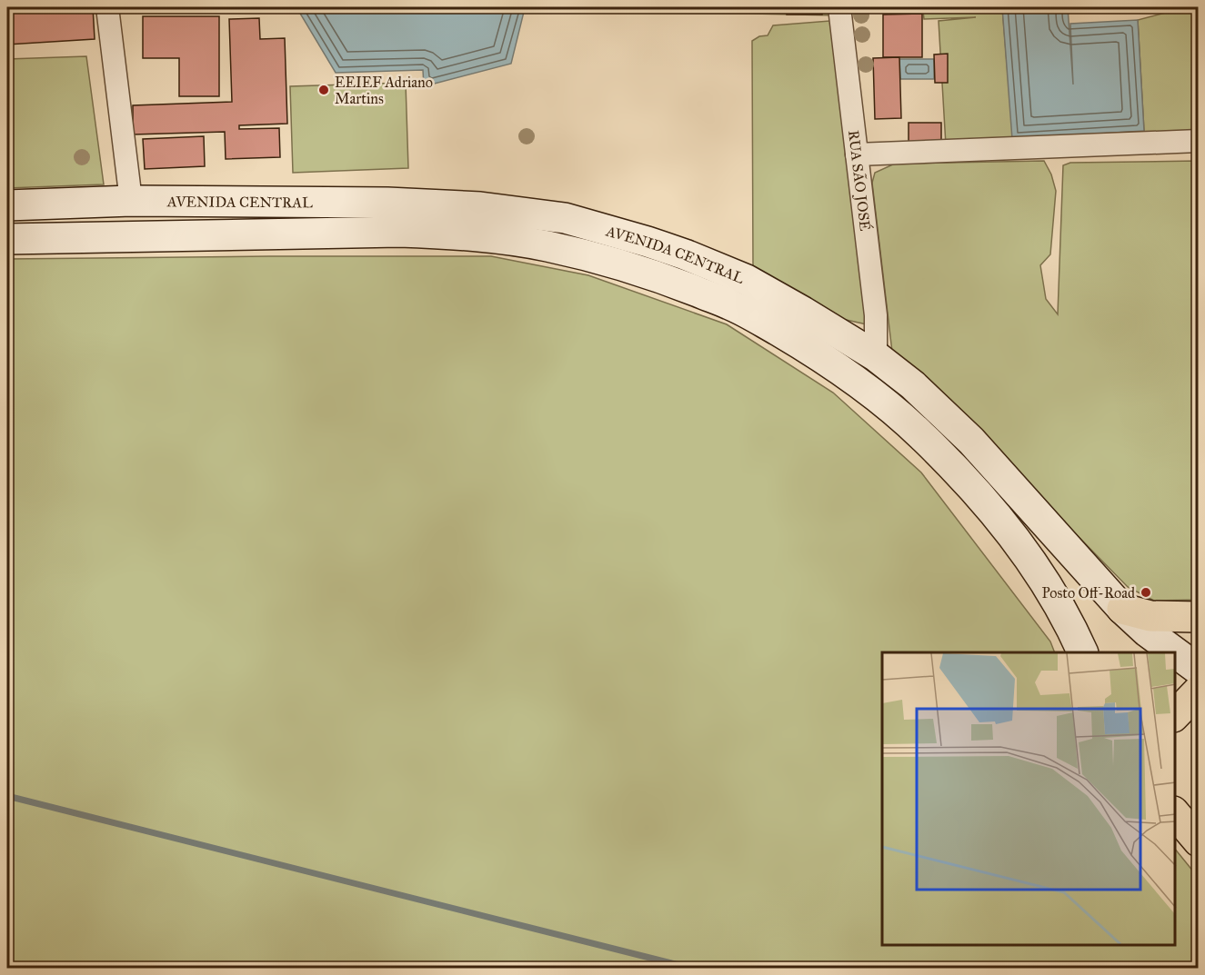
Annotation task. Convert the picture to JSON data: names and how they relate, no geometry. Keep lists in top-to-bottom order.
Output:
{
  "streets": {
    "main road": ["AVENIDA CENTRAL"],
    "street": ["RUA SÃO JOSÉ"]
  },
  "crossings": [
    ["RUA SÃO JOSÉ", "AVENIDA CENTRAL"]
  ],
  "places": ["EEIEF Adriano Martins", "Posto Off-Road"]
}
